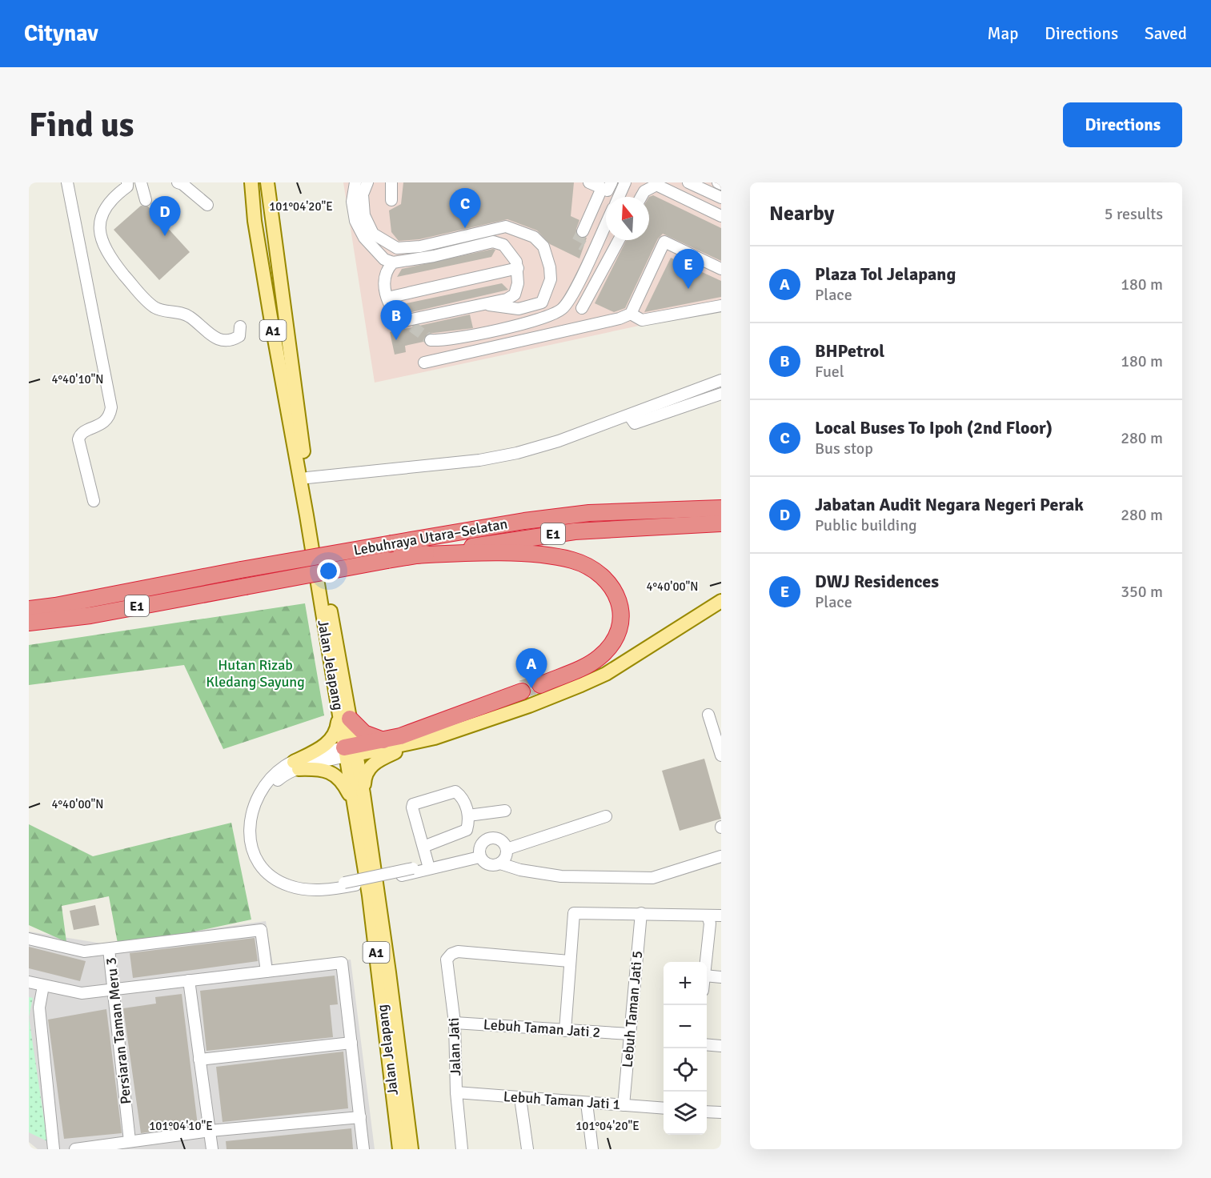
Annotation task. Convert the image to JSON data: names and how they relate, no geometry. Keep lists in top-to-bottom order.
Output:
{
  "streets": {
    "highway": ["E1", "Lebuhraya Utara–Selatan"],
    "main road": ["A1", "Jalan Jelapang"],
    "street": [
      "Lebuh Taman Jati 5",
      "Lebuh Taman Jati 2",
      "Persiaran Taman Meru 3",
      "Jalan Jati",
      "Lebuh Taman Jati 1"
    ]
  },
  "crossings": [
    ["Lebuh Taman Jati 5", "Lebuh Taman Jati 2"],
    ["Lebuh Taman Jati 5", "Lebuh Taman Jati 1"],
    ["Lebuh Taman Jati 2", "Jalan Jati"],
    ["Jalan Jati", "Lebuh Taman Jati 1"]
  ],
  "parks": ["Hutan Rizab Kledang Sayung"],
  "north": "top",
  "page": {
    "header": "Citynav",
    "nav": ["Map", "Directions", "Saved"],
    "buttons": "Directions",
    "title": "Find us",
    "heading": ["Nearby", "5 results"],
    "pins": [
      "C",
      "D",
      "E",
      "B",
      "A"
    ],
    "list": [
      {
        "mark": "A",
        "name": "Plaza Tol Jelapang",
        "note": "Place",
        "value": "180 m"
      },
      {
        "mark": "B",
        "name": "BHPetrol",
        "note": "Fuel",
        "value": "180 m"
      },
      {
        "mark": "C",
        "name": "Local Buses To Ipoh (2nd Floor)",
        "note": "Bus stop",
        "value": "280 m"
      },
      {
        "mark": "D",
        "name": "Jabatan Audit Negara Negeri Perak",
        "note": "Public building",
        "value": "280 m"
      },
      {
        "mark": "E",
        "name": "DWJ Residences",
        "note": "Place",
        "value": "350 m"
      }
    ],
    "map_buttons": ["+", "−"]
  },
  "coordinates": [
    "101°04'20\"E",
    "4°40'10\"N",
    "4°40'00\"N",
    "101°04'10\"E"
  ]
}
